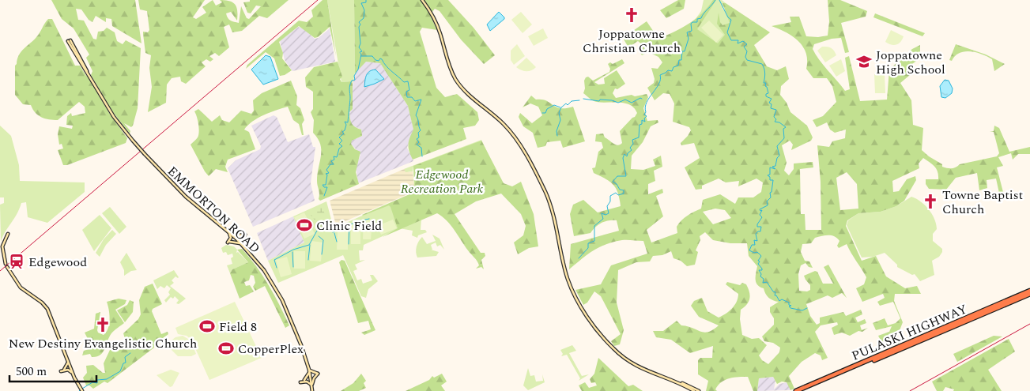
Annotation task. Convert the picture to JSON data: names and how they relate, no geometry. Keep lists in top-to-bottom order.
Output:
{
  "streets": {
    "highway": ["PULASKI HIGHWAY"],
    "main road": ["EMMORTON ROAD"]
  },
  "parks": ["Edgewood Recreation Park"],
  "places": {
    "church": ["Joppatowne Christian Church", "Towne Baptist Church", "New Destiny Evangelistic Church"],
    "school or university": ["Joppatowne High School"],
    "sports": ["Clinic Field", "Field 8", "CopperPlex"],
    "station": ["Edgewood"]
  },
  "scale_bar": "500 m"
}
